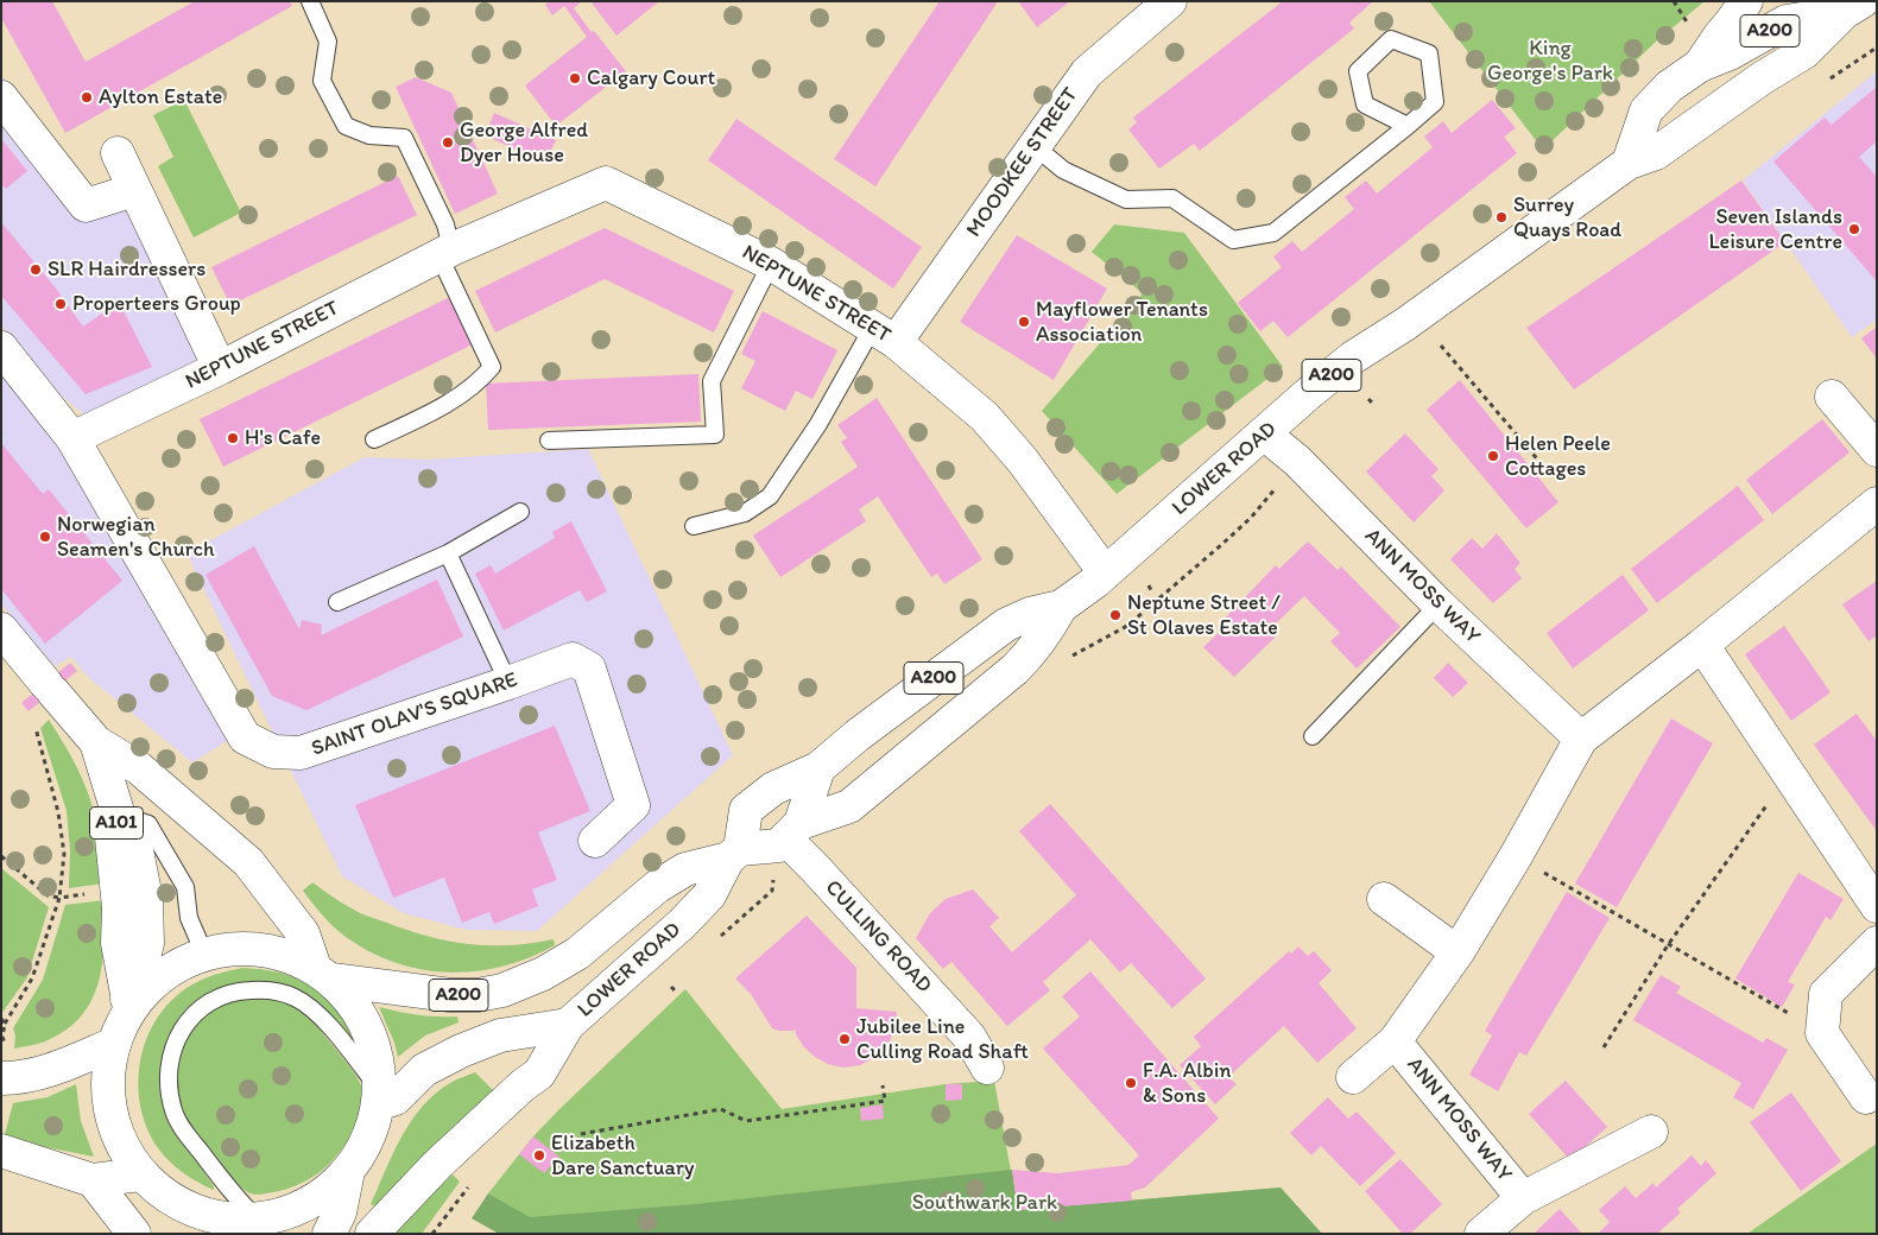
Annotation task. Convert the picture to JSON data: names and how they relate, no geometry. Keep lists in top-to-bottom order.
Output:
{
  "streets": {
    "street": [
      "A200",
      "MOODKEE STREET",
      "NEPTUNE STREET",
      "LOWER ROAD",
      "ANN MOSS WAY",
      "SAINT OLAV'S SQUARE",
      "A101",
      "CULLING ROAD"
    ]
  },
  "crossings": [
    ["A200", "LOWER ROAD"],
    ["MOODKEE STREET", "NEPTUNE STREET"],
    ["NEPTUNE STREET", "LOWER ROAD"],
    ["NEPTUNE STREET", "SAINT OLAV'S SQUARE"],
    ["LOWER ROAD", "ANN MOSS WAY"],
    ["LOWER ROAD", "A101"],
    ["LOWER ROAD", "CULLING ROAD"]
  ],
  "parks": ["King George's Park", "Southwark Park"],
  "places": [
    "Calgary Court",
    "Aylton Estate",
    "George Alfred Dyer House",
    "Surrey Quays Road",
    "Seven Islands Leisure Centre",
    "SLR Hairdressers",
    "Properteers Group",
    "Mayflower Tenants Association",
    "H's Cafe",
    "Helen Peele Cottages",
    "Norwegian Seamen's Church",
    "Neptune Street / St Olaves Estate",
    "Jubilee Line Culling Road Shaft",
    "F.A. Albin & Sons",
    "Elizabeth Dare Sanctuary"
  ]
}
